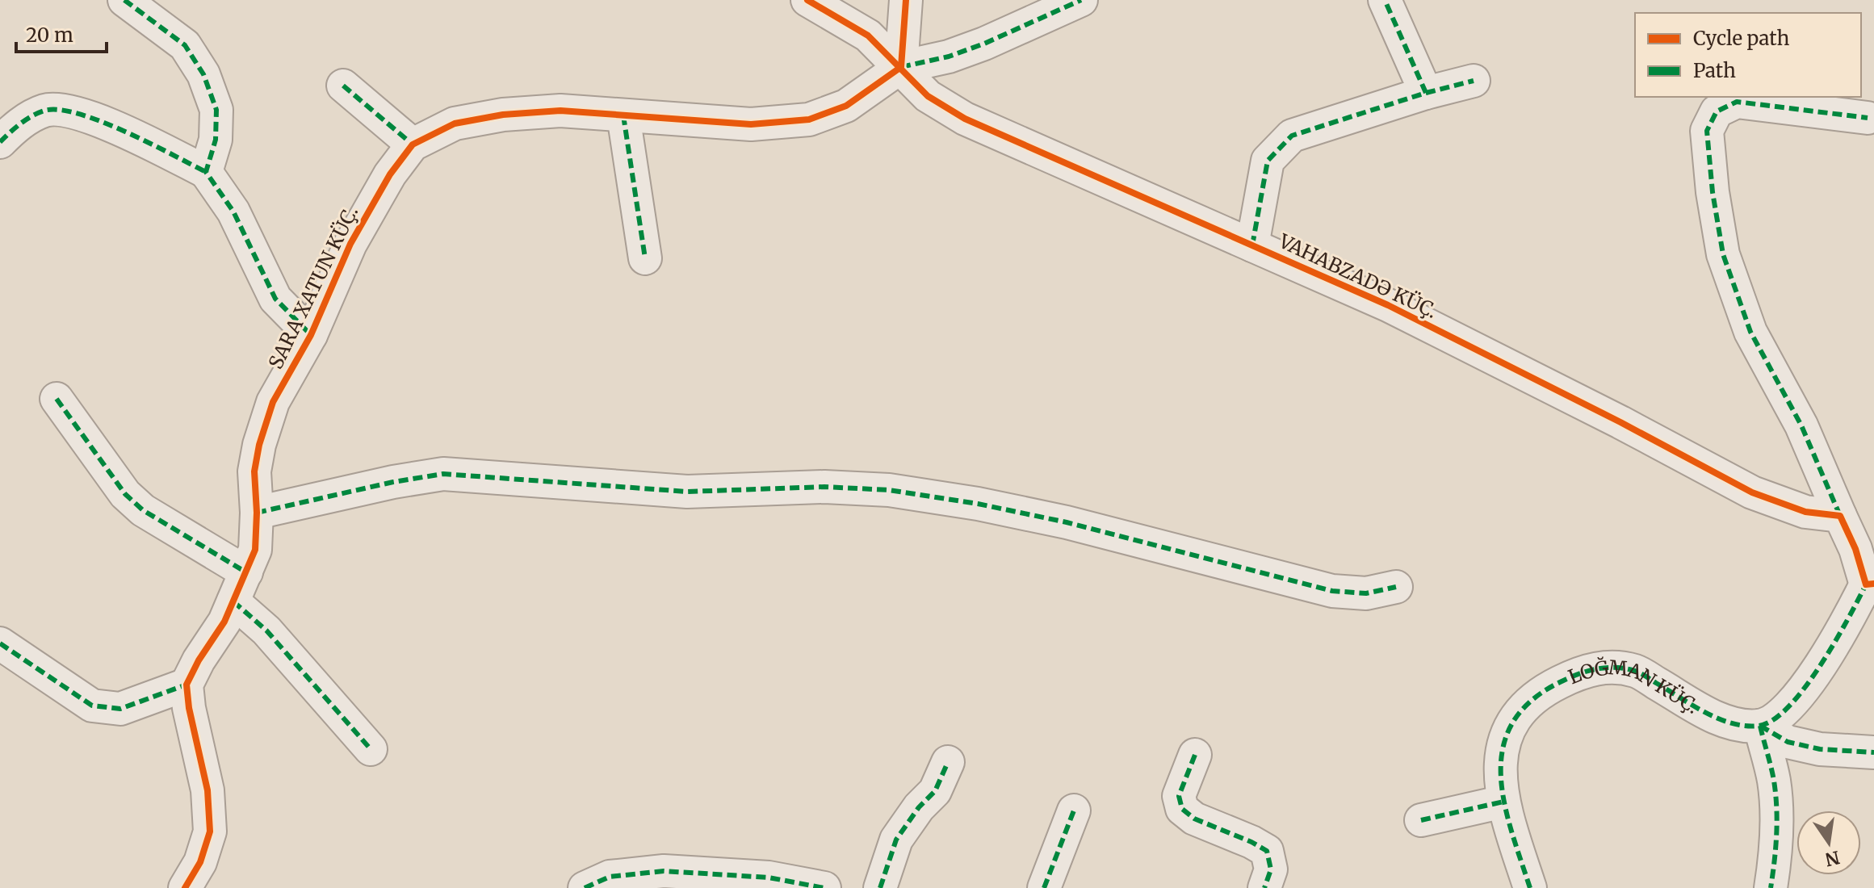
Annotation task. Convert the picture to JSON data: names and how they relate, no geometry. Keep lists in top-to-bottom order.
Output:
{
  "streets": {
    "street": ["VAHABZADƏ KÜÇ.", "SARA XATUN KÜÇ.", "LOĞMAN KÜÇ."]
  },
  "crossings": [
    ["VAHABZADƏ KÜÇ.", "SARA XATUN KÜÇ."]
  ],
  "legend": ["Cycle path", "Path"],
  "scale_bar": "20 m",
  "north": "bottom"
}
